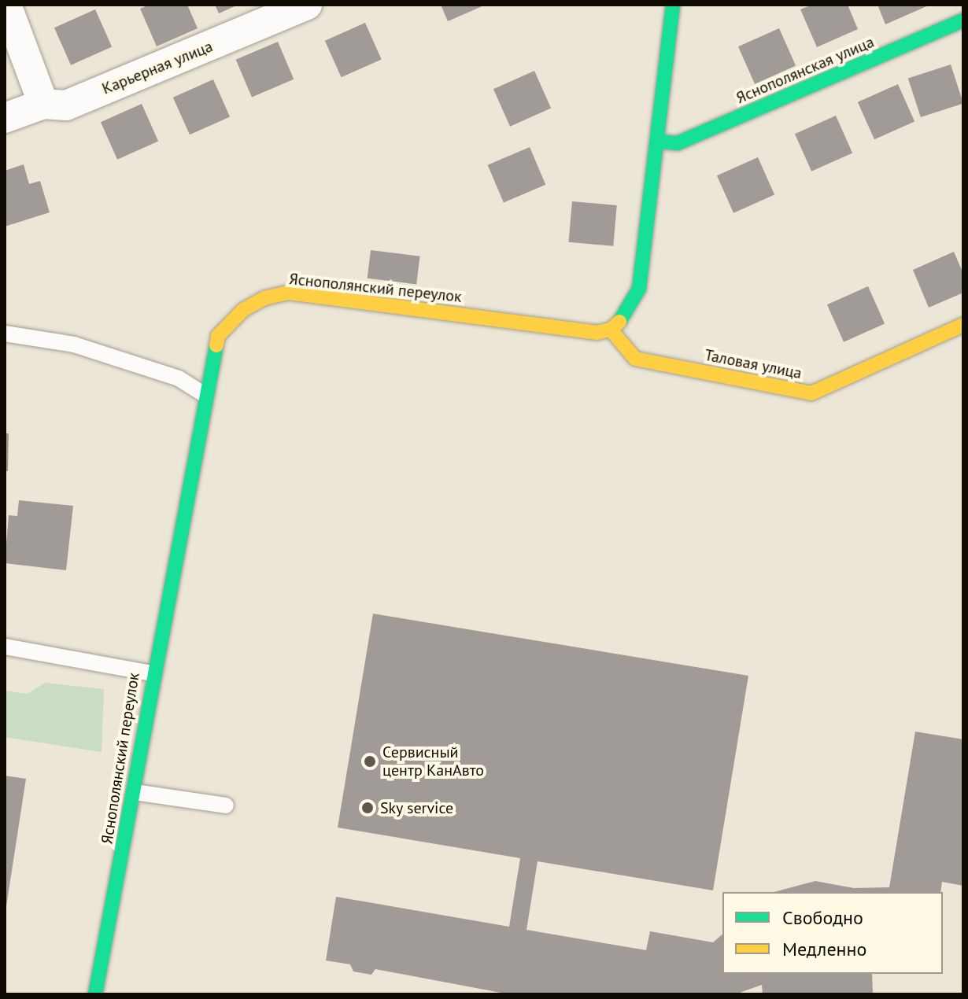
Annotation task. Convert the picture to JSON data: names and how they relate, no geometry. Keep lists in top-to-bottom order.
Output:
{
  "streets": {
    "street": [
      "Карьерная улица",
      "Яснополянская улица",
      "Яснополянский переулок",
      "Таловая улица"
    ]
  },
  "crossings": [
    ["Яснополянский переулок", "Таловая улица"]
  ],
  "places": ["Сервисный центр КанАвто", "Sky service"],
  "legend": ["Свободно", "Медленно"]
}
